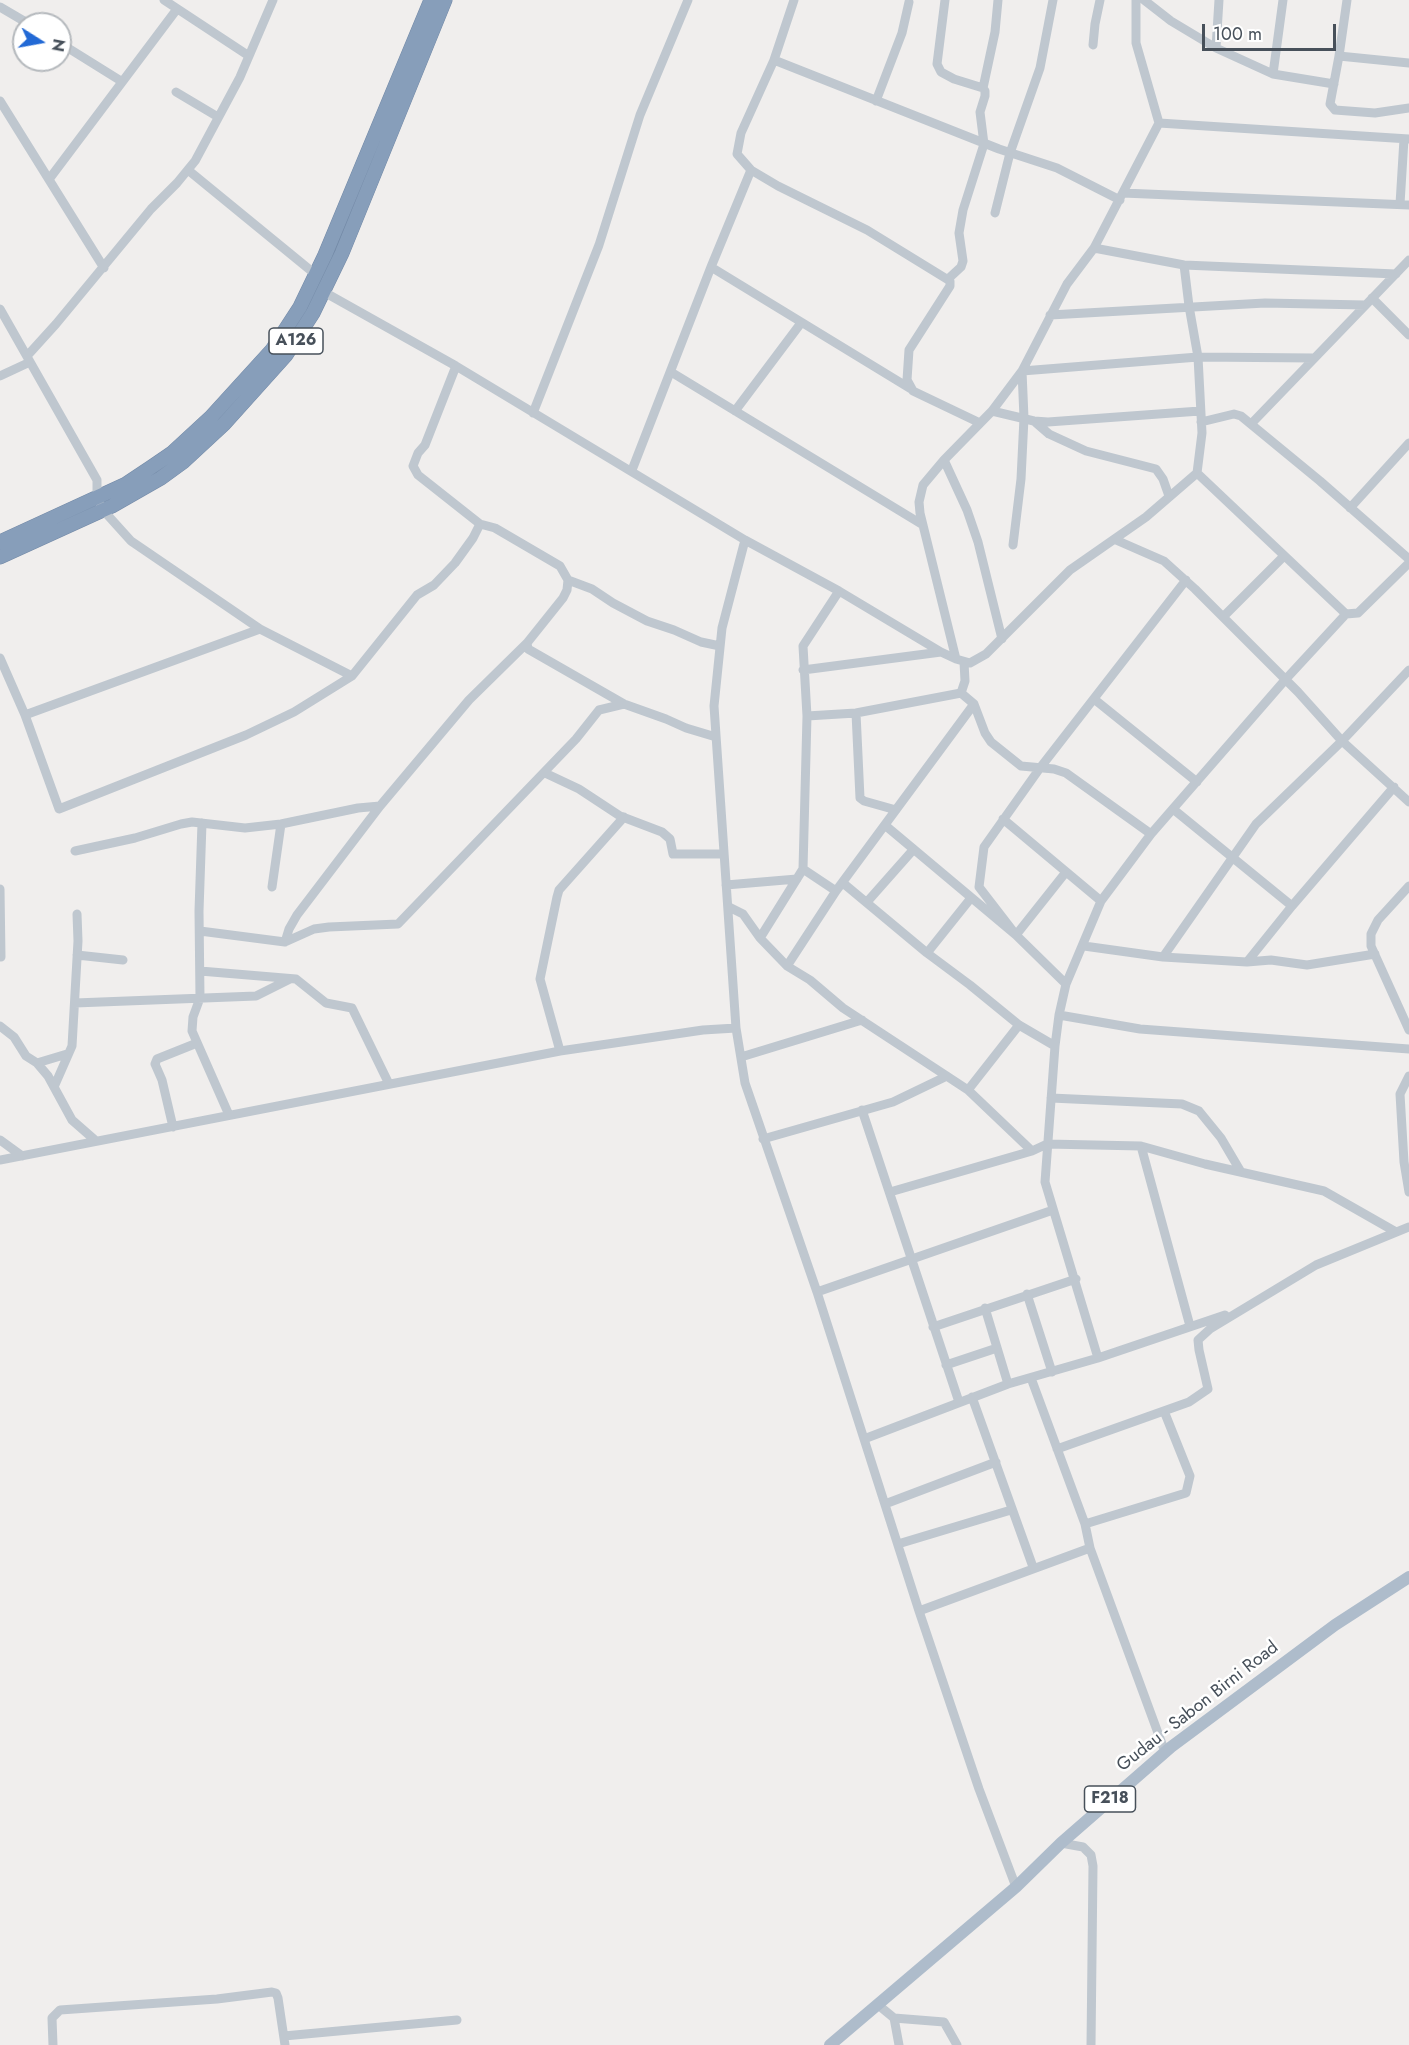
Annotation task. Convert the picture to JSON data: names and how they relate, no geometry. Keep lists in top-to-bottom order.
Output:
{
  "streets": {
    "highway": ["A126"],
    "main road": ["Gudau - Sabon Birni Road", "F218"]
  },
  "scale_bar": "100 m",
  "north": "right"
}
